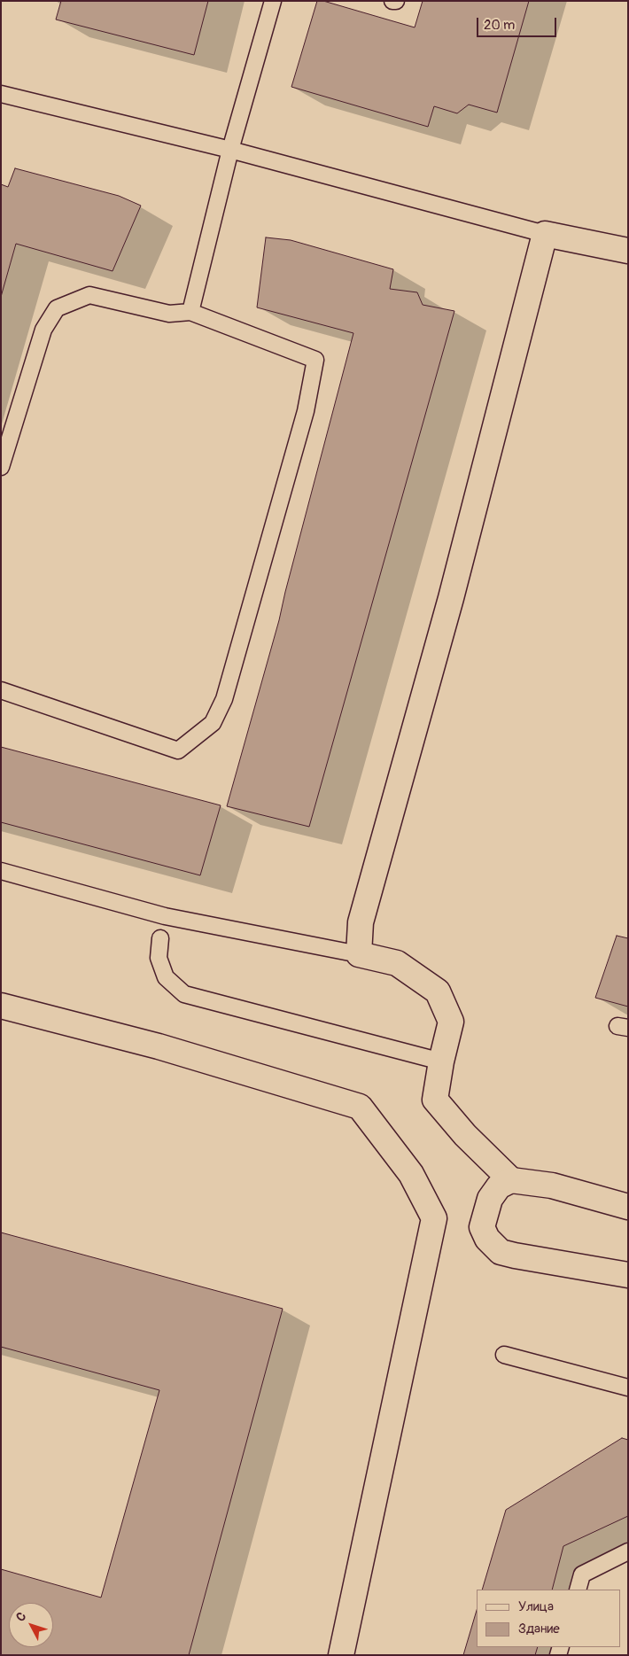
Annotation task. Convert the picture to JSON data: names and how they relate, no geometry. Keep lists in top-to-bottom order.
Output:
{
  "legend": ["Улица", "Здание"],
  "scale_bar": "20 m",
  "north": "top left"
}
